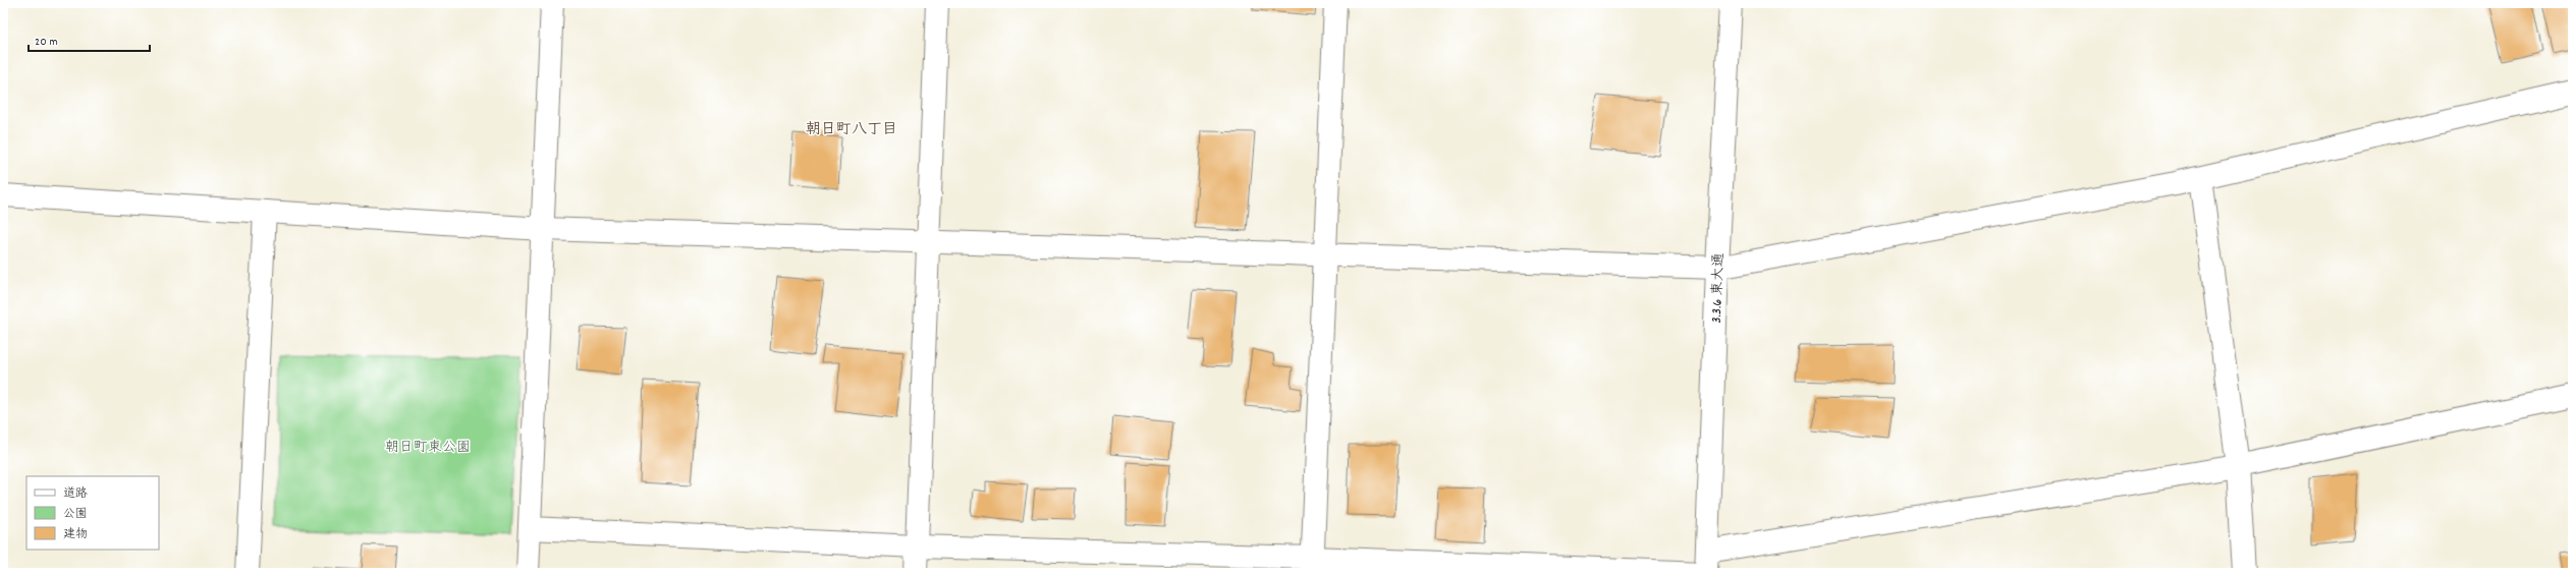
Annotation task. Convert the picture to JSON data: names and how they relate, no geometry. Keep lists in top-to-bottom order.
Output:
{
  "streets": {
    "street": ["3.3.6 東大通"]
  },
  "districts": ["朝日町八丁目"],
  "parks": ["朝日町東公園"],
  "legend": ["道路", "公園", "建物"],
  "scale_bar": "20 m"
}
